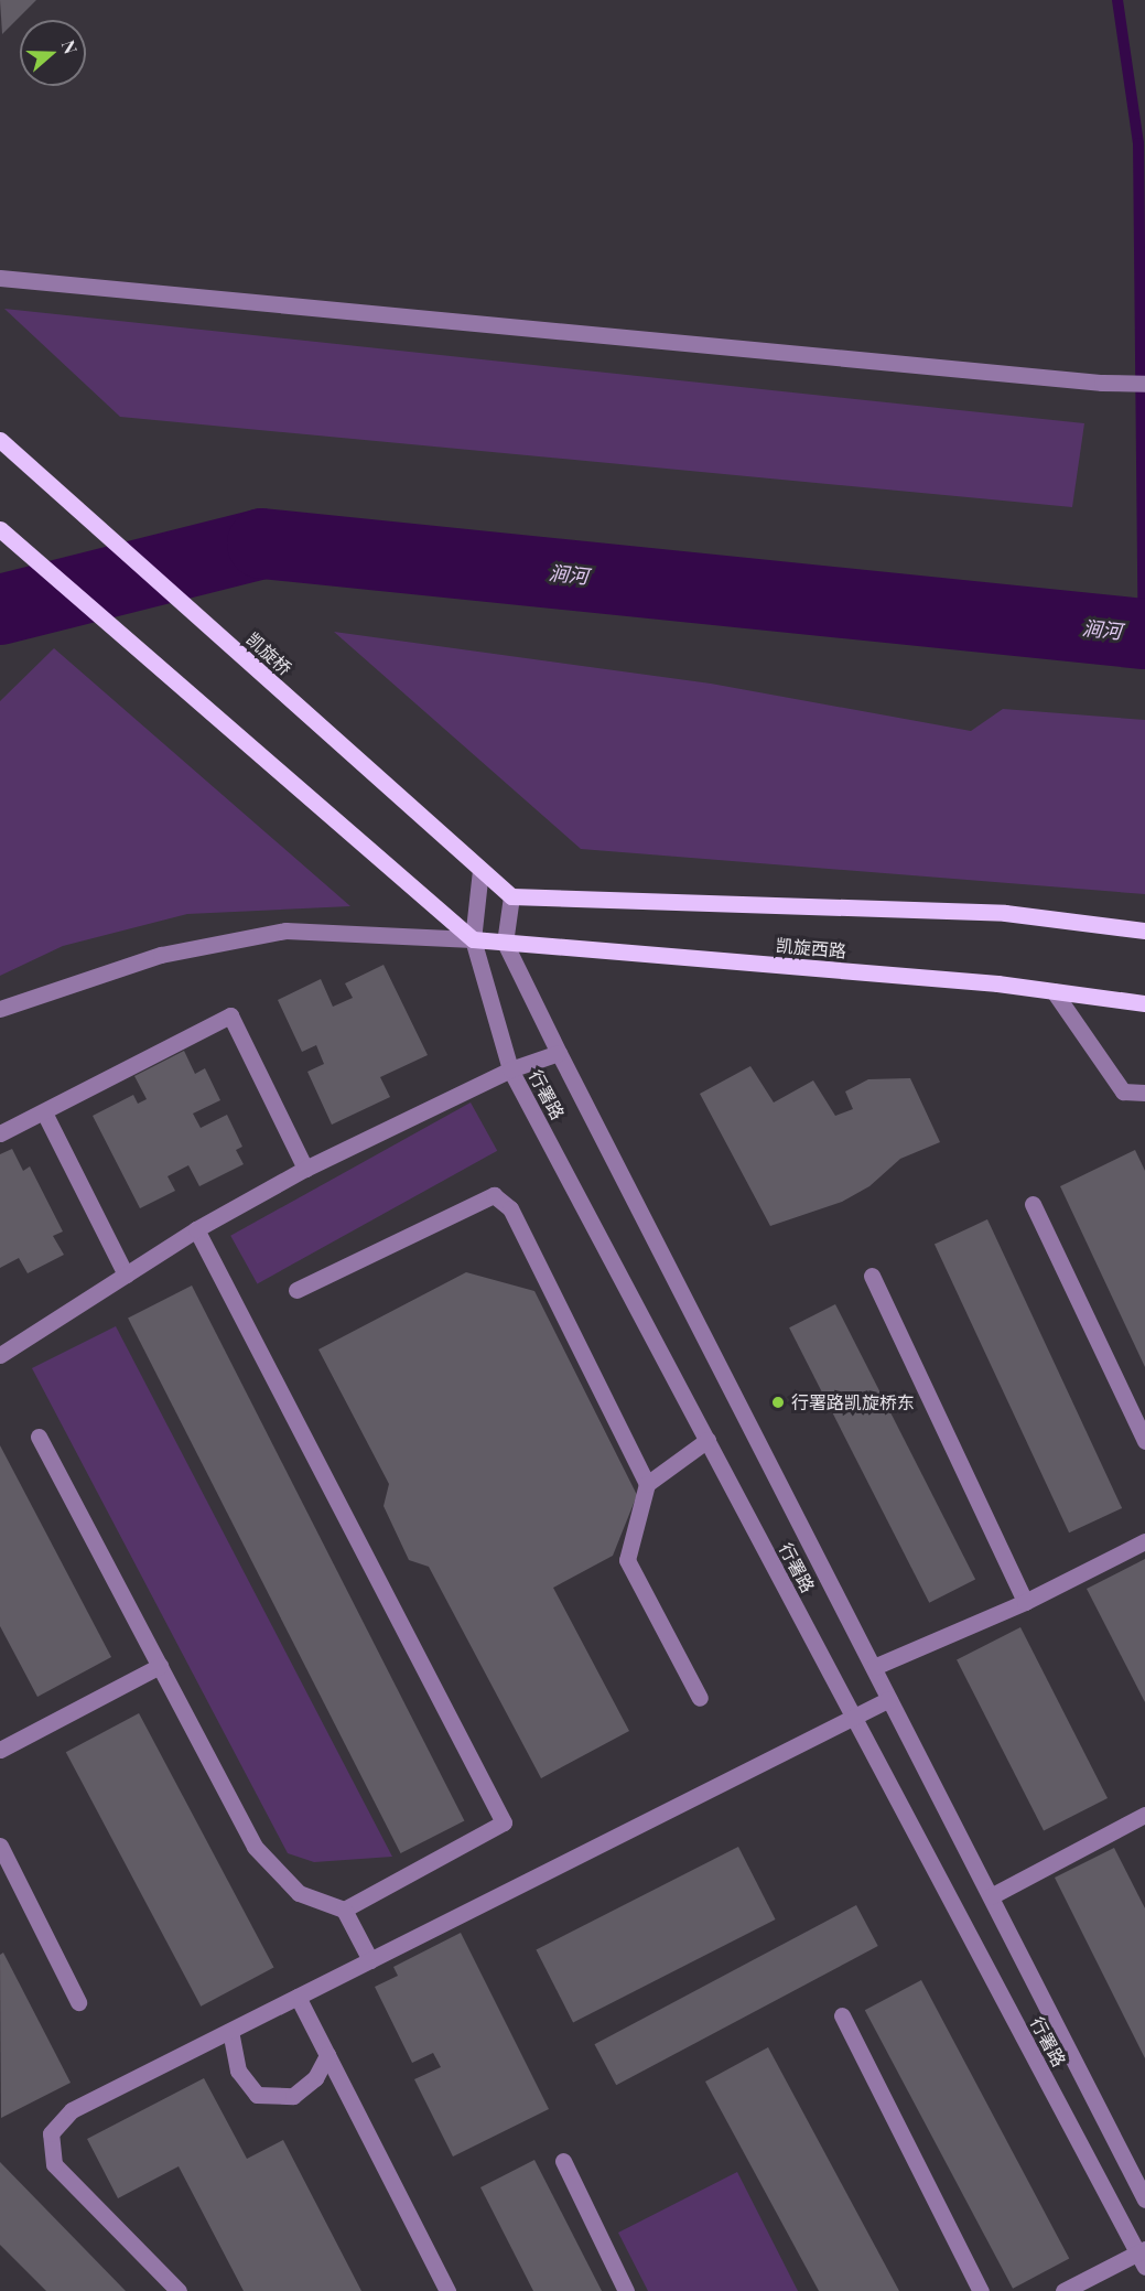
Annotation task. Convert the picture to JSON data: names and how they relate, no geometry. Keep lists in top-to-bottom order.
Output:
{
  "streets": {
    "main road": ["凯旋桥", "凯旋西路"],
    "street": ["行署路"]
  },
  "crossings": [
    ["凯旋桥", "行署路"],
    ["凯旋西路", "行署路"]
  ],
  "water": ["涧河"],
  "places": ["行署路凯旋桥东"],
  "north": "right"
}
